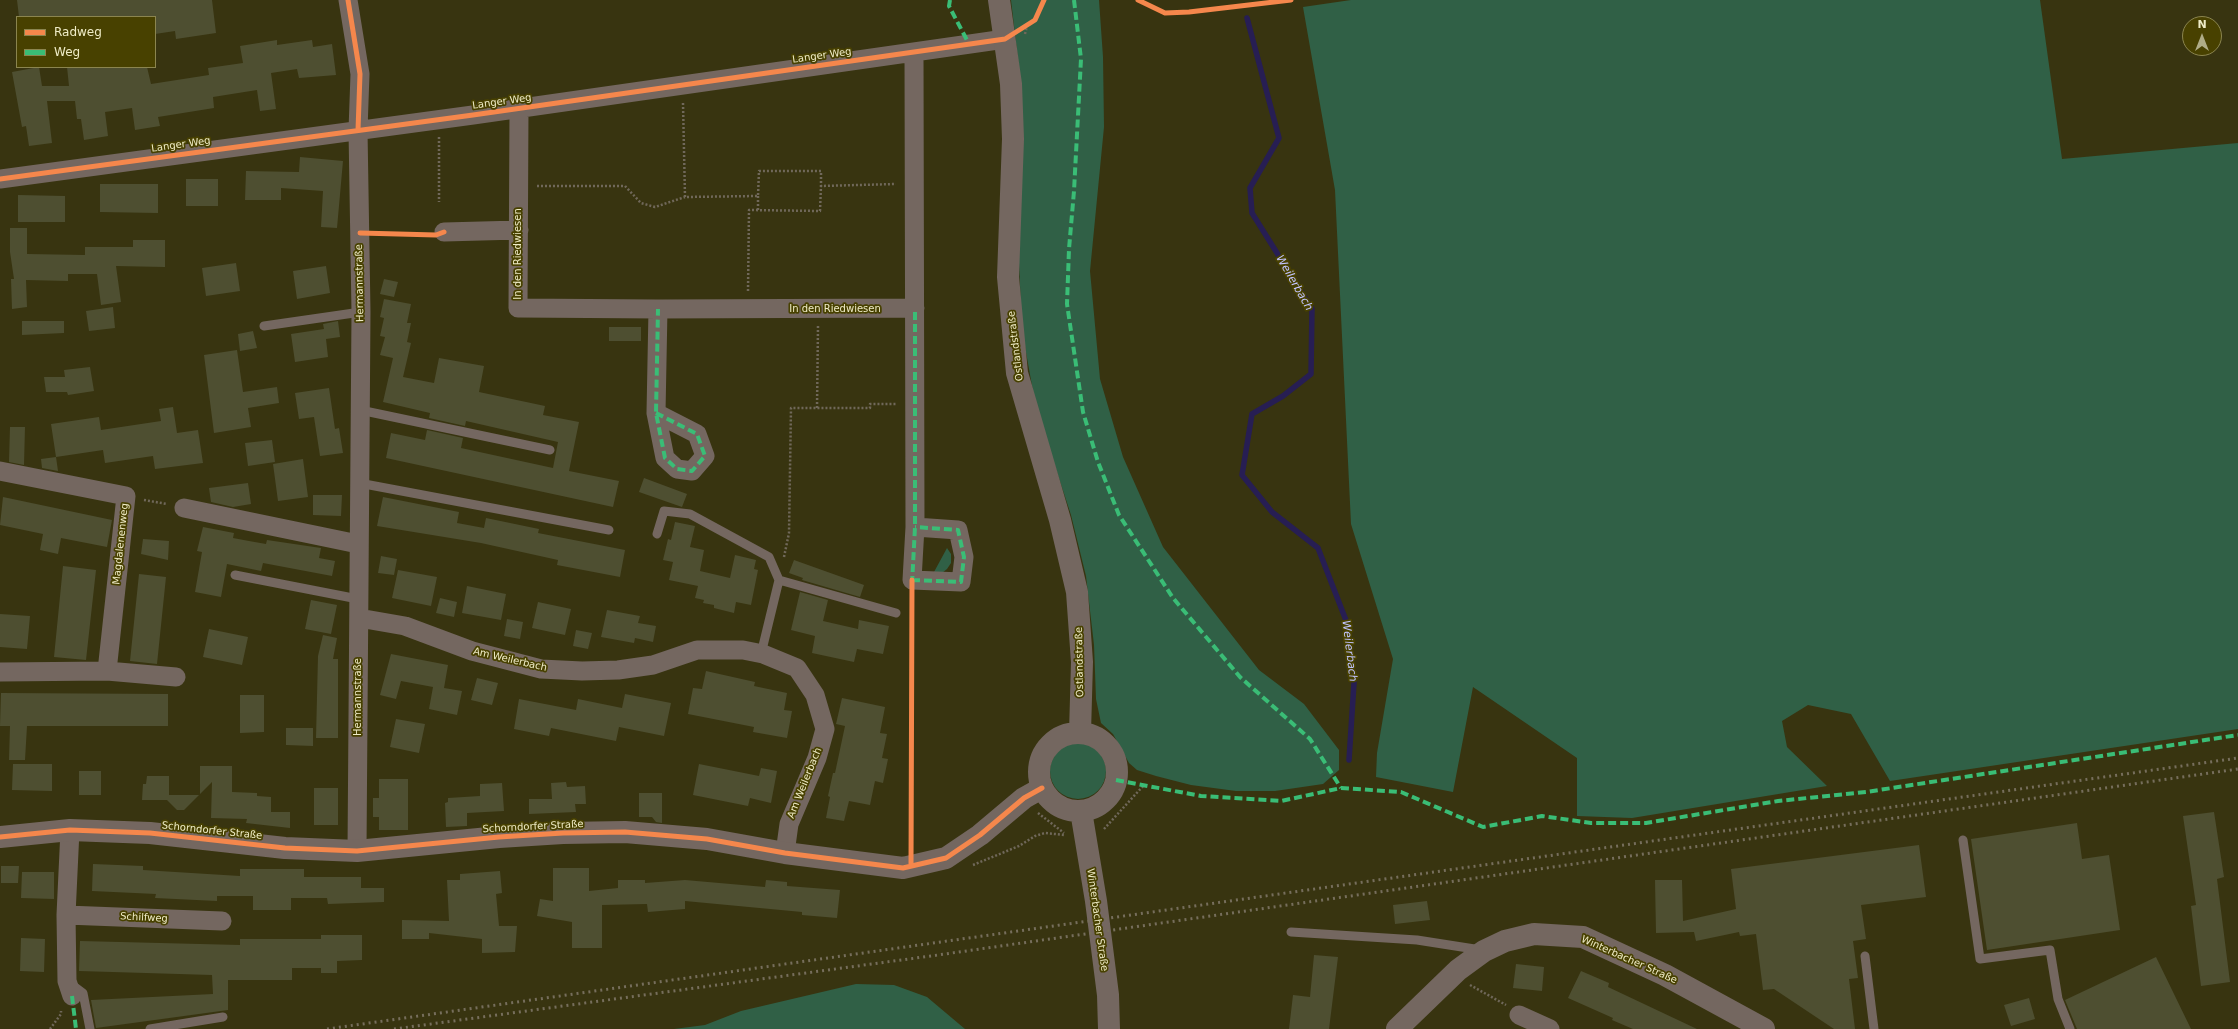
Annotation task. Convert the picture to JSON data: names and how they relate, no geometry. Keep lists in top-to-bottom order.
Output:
{
  "streets": {
    "street": [
      "Langer Weg",
      "In den Riedwiesen",
      "Hermannstraße",
      "Ostlandstraße",
      "Magdalenenweg",
      "Am Weilerbach",
      "Schorndorfer Straße",
      "Schilfweg",
      "Winterbacher Straße"
    ]
  },
  "crossings": [
    ["Langer Weg", "In den Riedwiesen"],
    ["Langer Weg", "Hermannstraße"],
    ["Langer Weg", "Ostlandstraße"],
    ["Hermannstraße", "Am Weilerbach"],
    ["Hermannstraße", "Schorndorfer Straße"],
    ["Ostlandstraße", "Schorndorfer Straße"],
    ["Ostlandstraße", "Winterbacher Straße"],
    ["Am Weilerbach", "Schorndorfer Straße"],
    ["Schorndorfer Straße", "Winterbacher Straße"]
  ],
  "water": ["Weilerbach"],
  "legend": ["Radweg", "Weg"],
  "north": "top"
}
